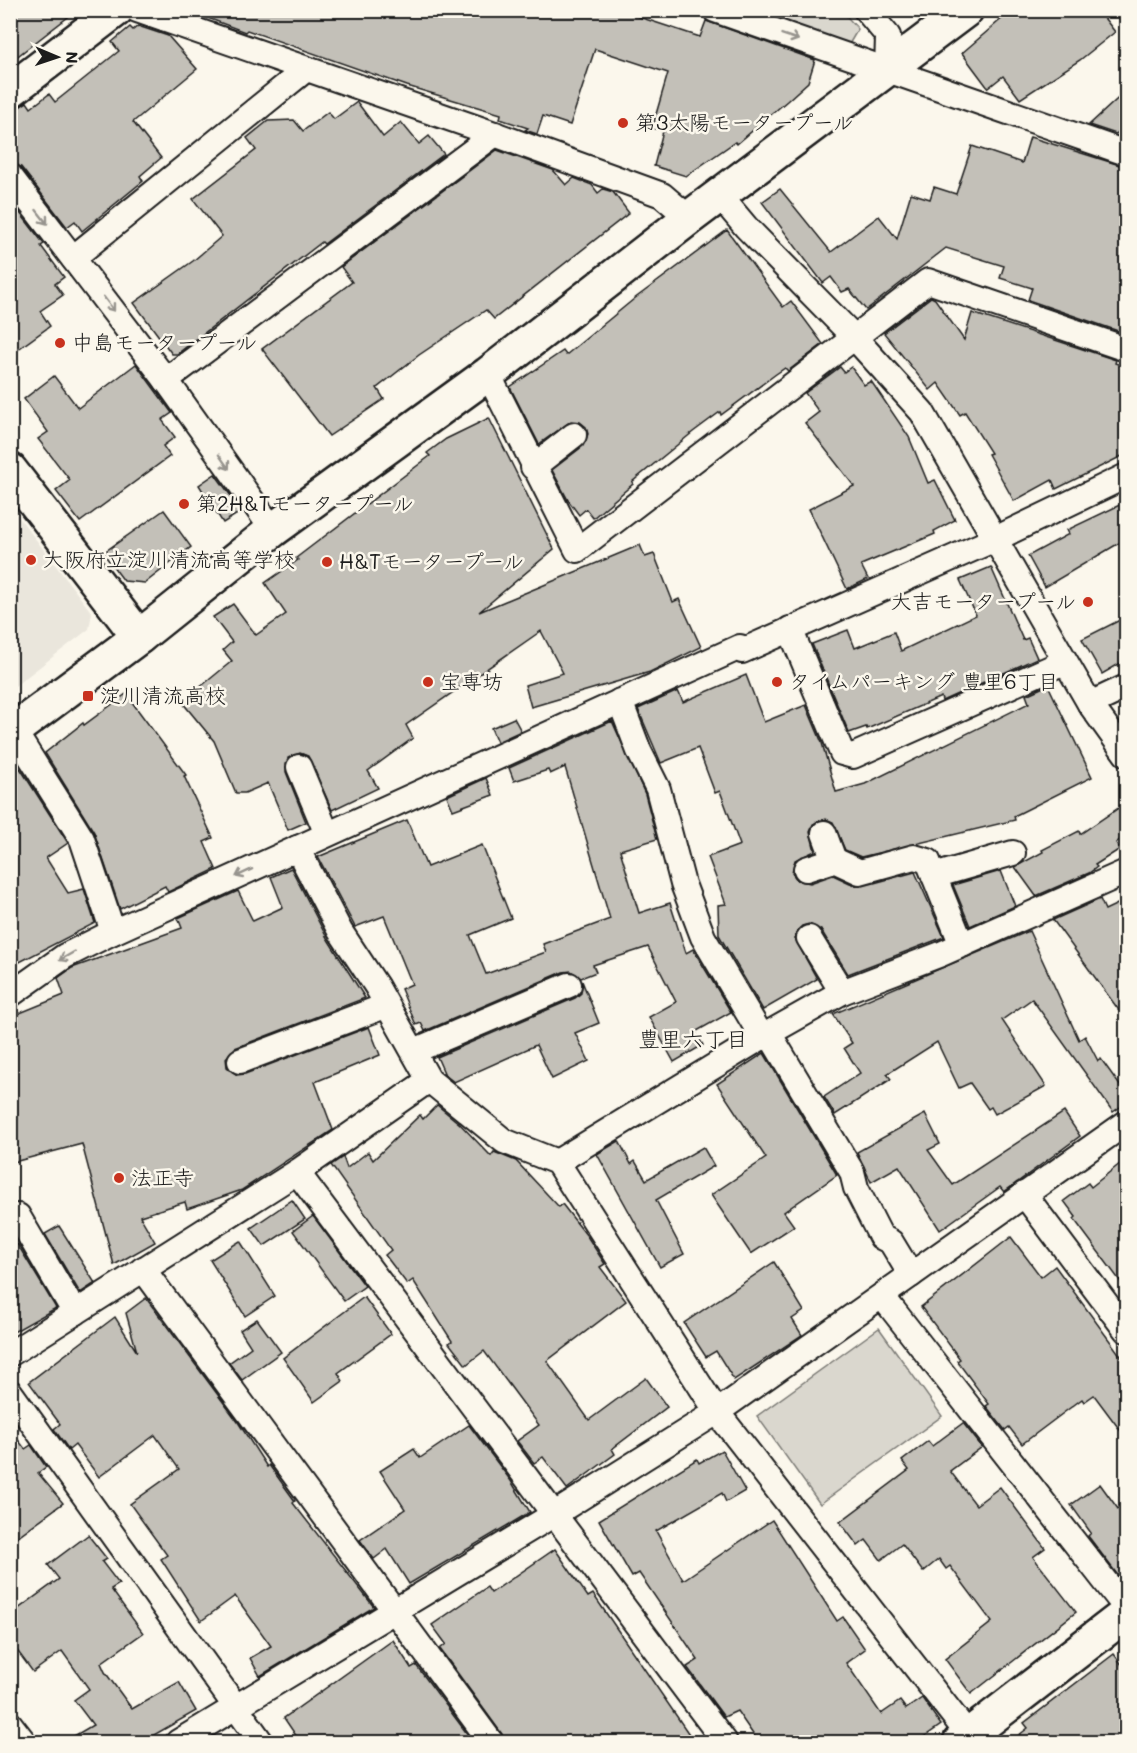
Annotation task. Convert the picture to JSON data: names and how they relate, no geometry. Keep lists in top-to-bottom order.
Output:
{
  "districts": ["豊里六丁目"],
  "places": {
    "other": [
      "第3太陽モータープール",
      "中島モータープール",
      "第2H&Tモータープール",
      "大阪府立淀川清流高等学校",
      "H&Tモータープール",
      "大吉モータープール",
      "宝専坊",
      "タイムパーキング 豊里6丁目",
      "法正寺"
    ],
    "transit": ["淀川清流高校"]
  },
  "north": "right"
}
